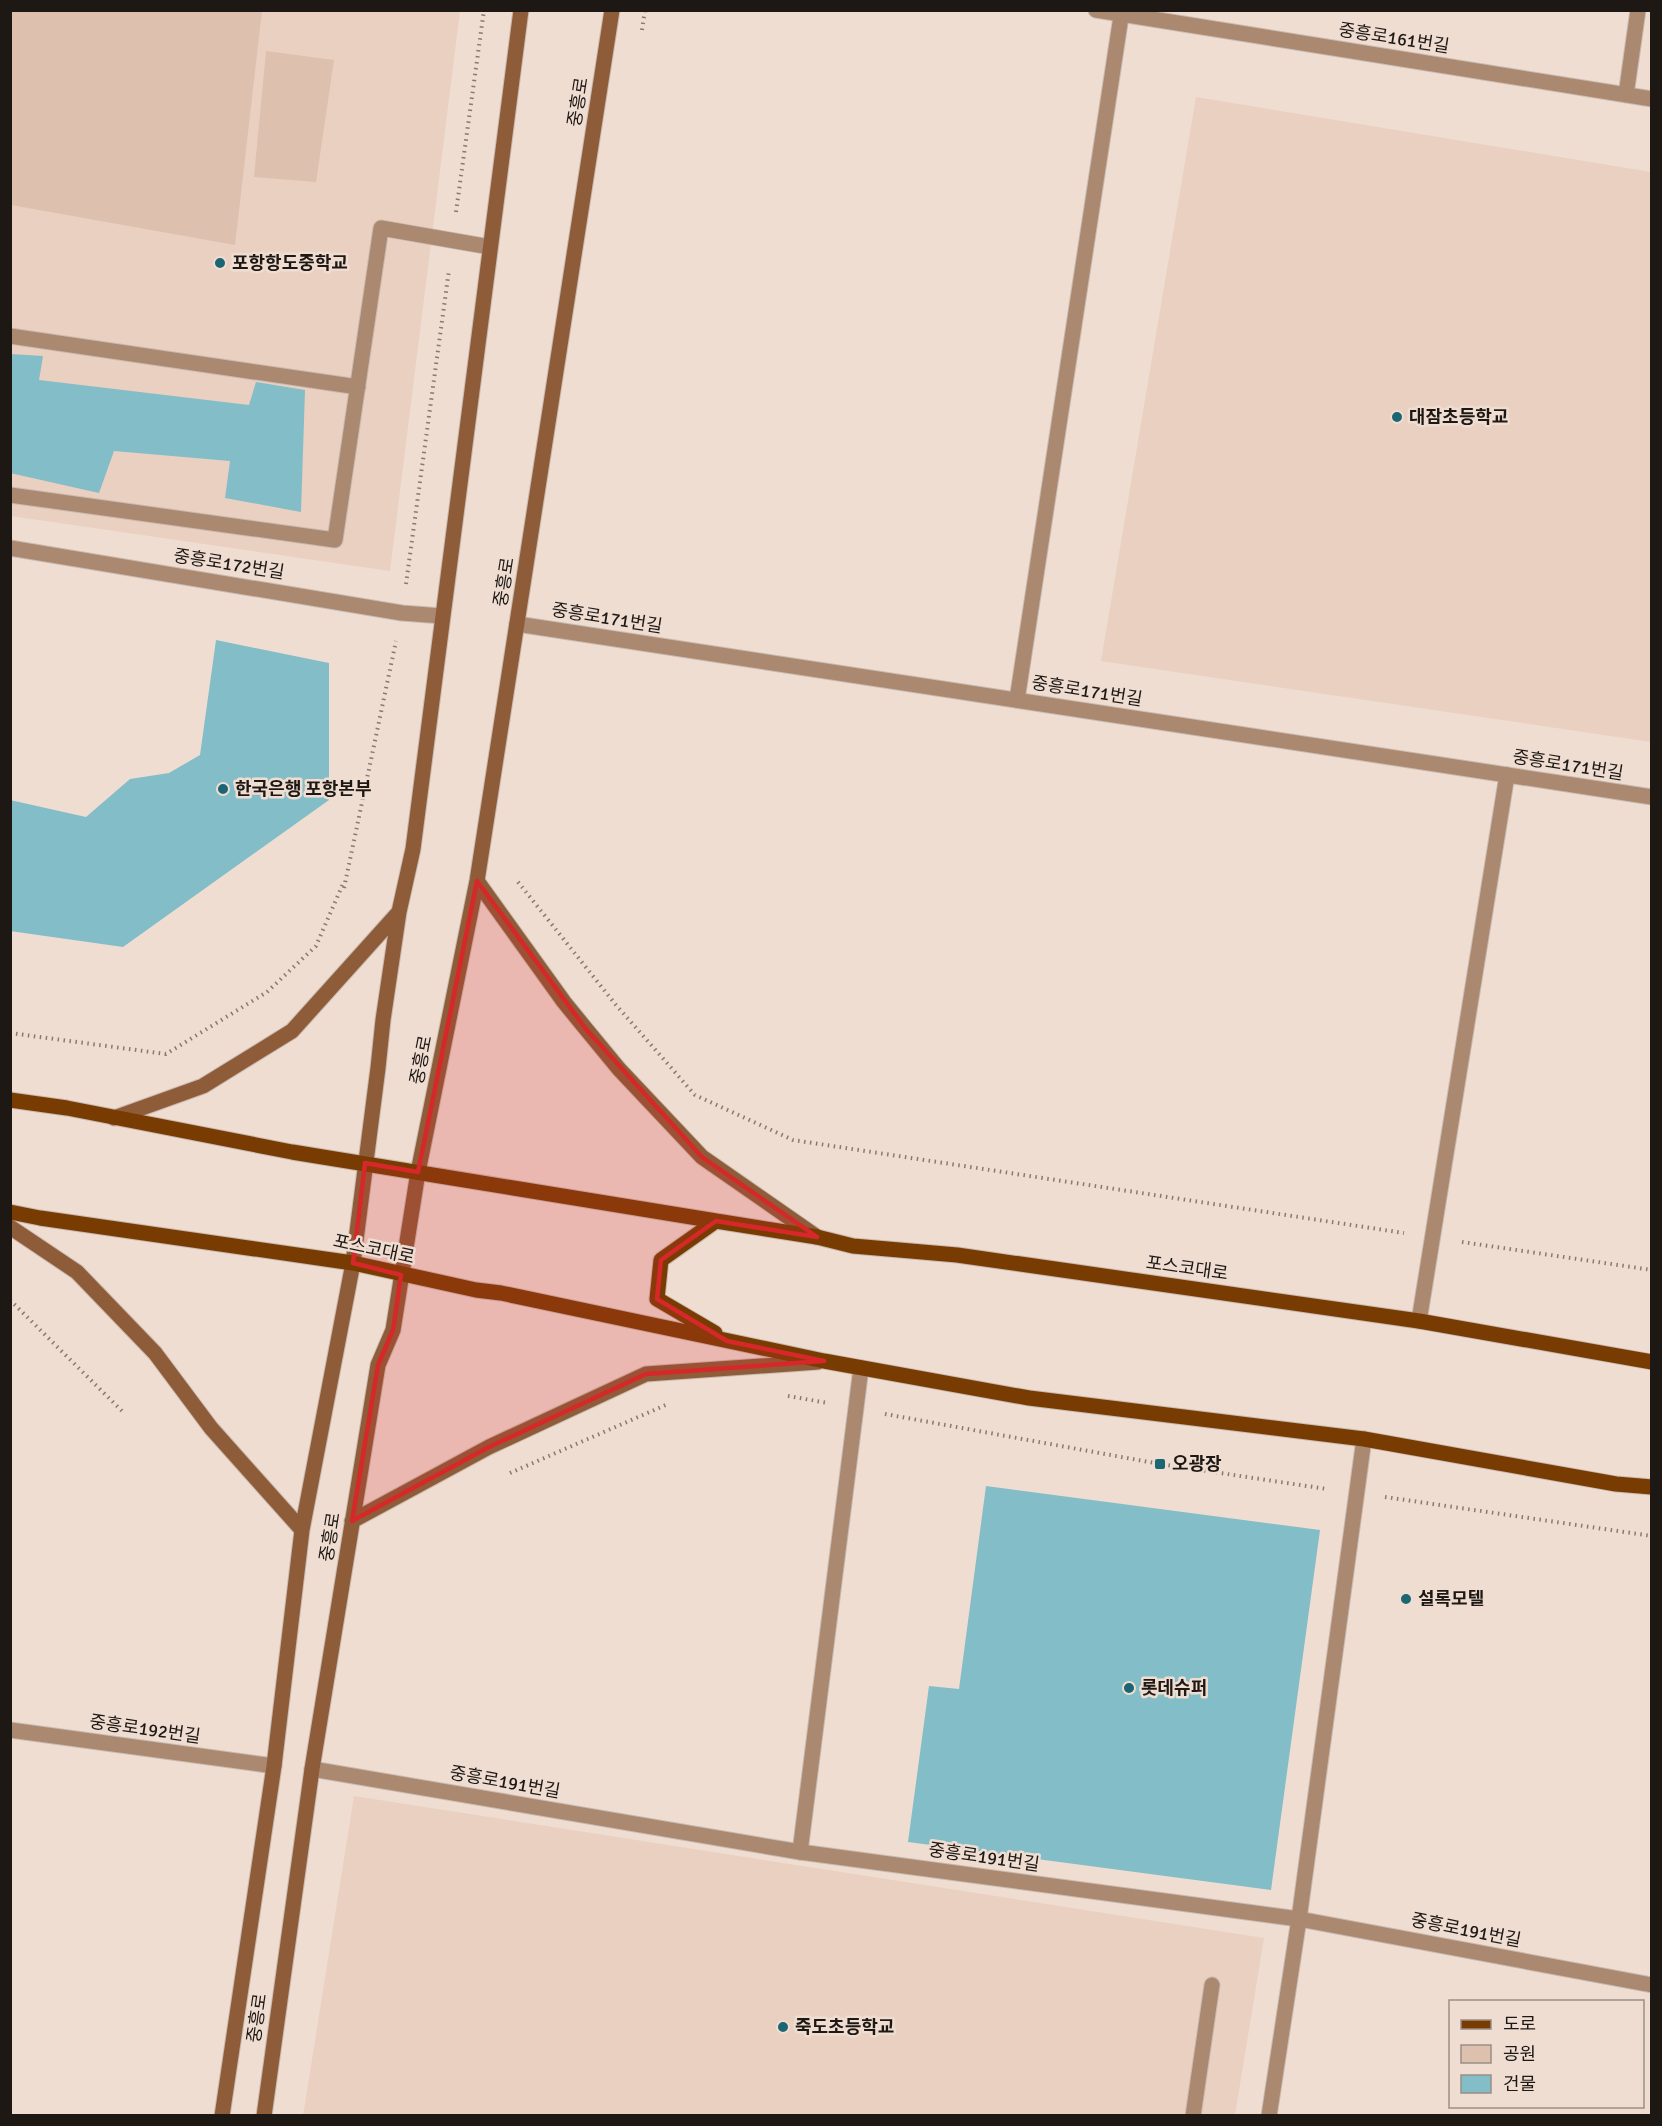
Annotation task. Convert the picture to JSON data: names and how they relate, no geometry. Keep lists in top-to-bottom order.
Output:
{
  "streets": {
    "main road": ["중흥로", "포스코대로"],
    "street": [
      "중흥로161번길",
      "중흥로172번길",
      "중흥로171번길",
      "중흥로192번길",
      "중흥로191번길"
    ]
  },
  "crossings": [
    ["중흥로", "중흥로172번길"],
    ["중흥로", "중흥로171번길"],
    ["중흥로", "포스코대로"],
    ["중흥로", "중흥로192번길"],
    ["중흥로", "중흥로191번길"]
  ],
  "places": {
    "other": [
      "포항항도중학교",
      "대잠초등학교",
      "한국은행 포항본부",
      "설록모텔",
      "롯데슈퍼",
      "죽도초등학교"
    ],
    "transit": ["오광장"]
  },
  "legend": ["도로", "공원", "건물"]
}
